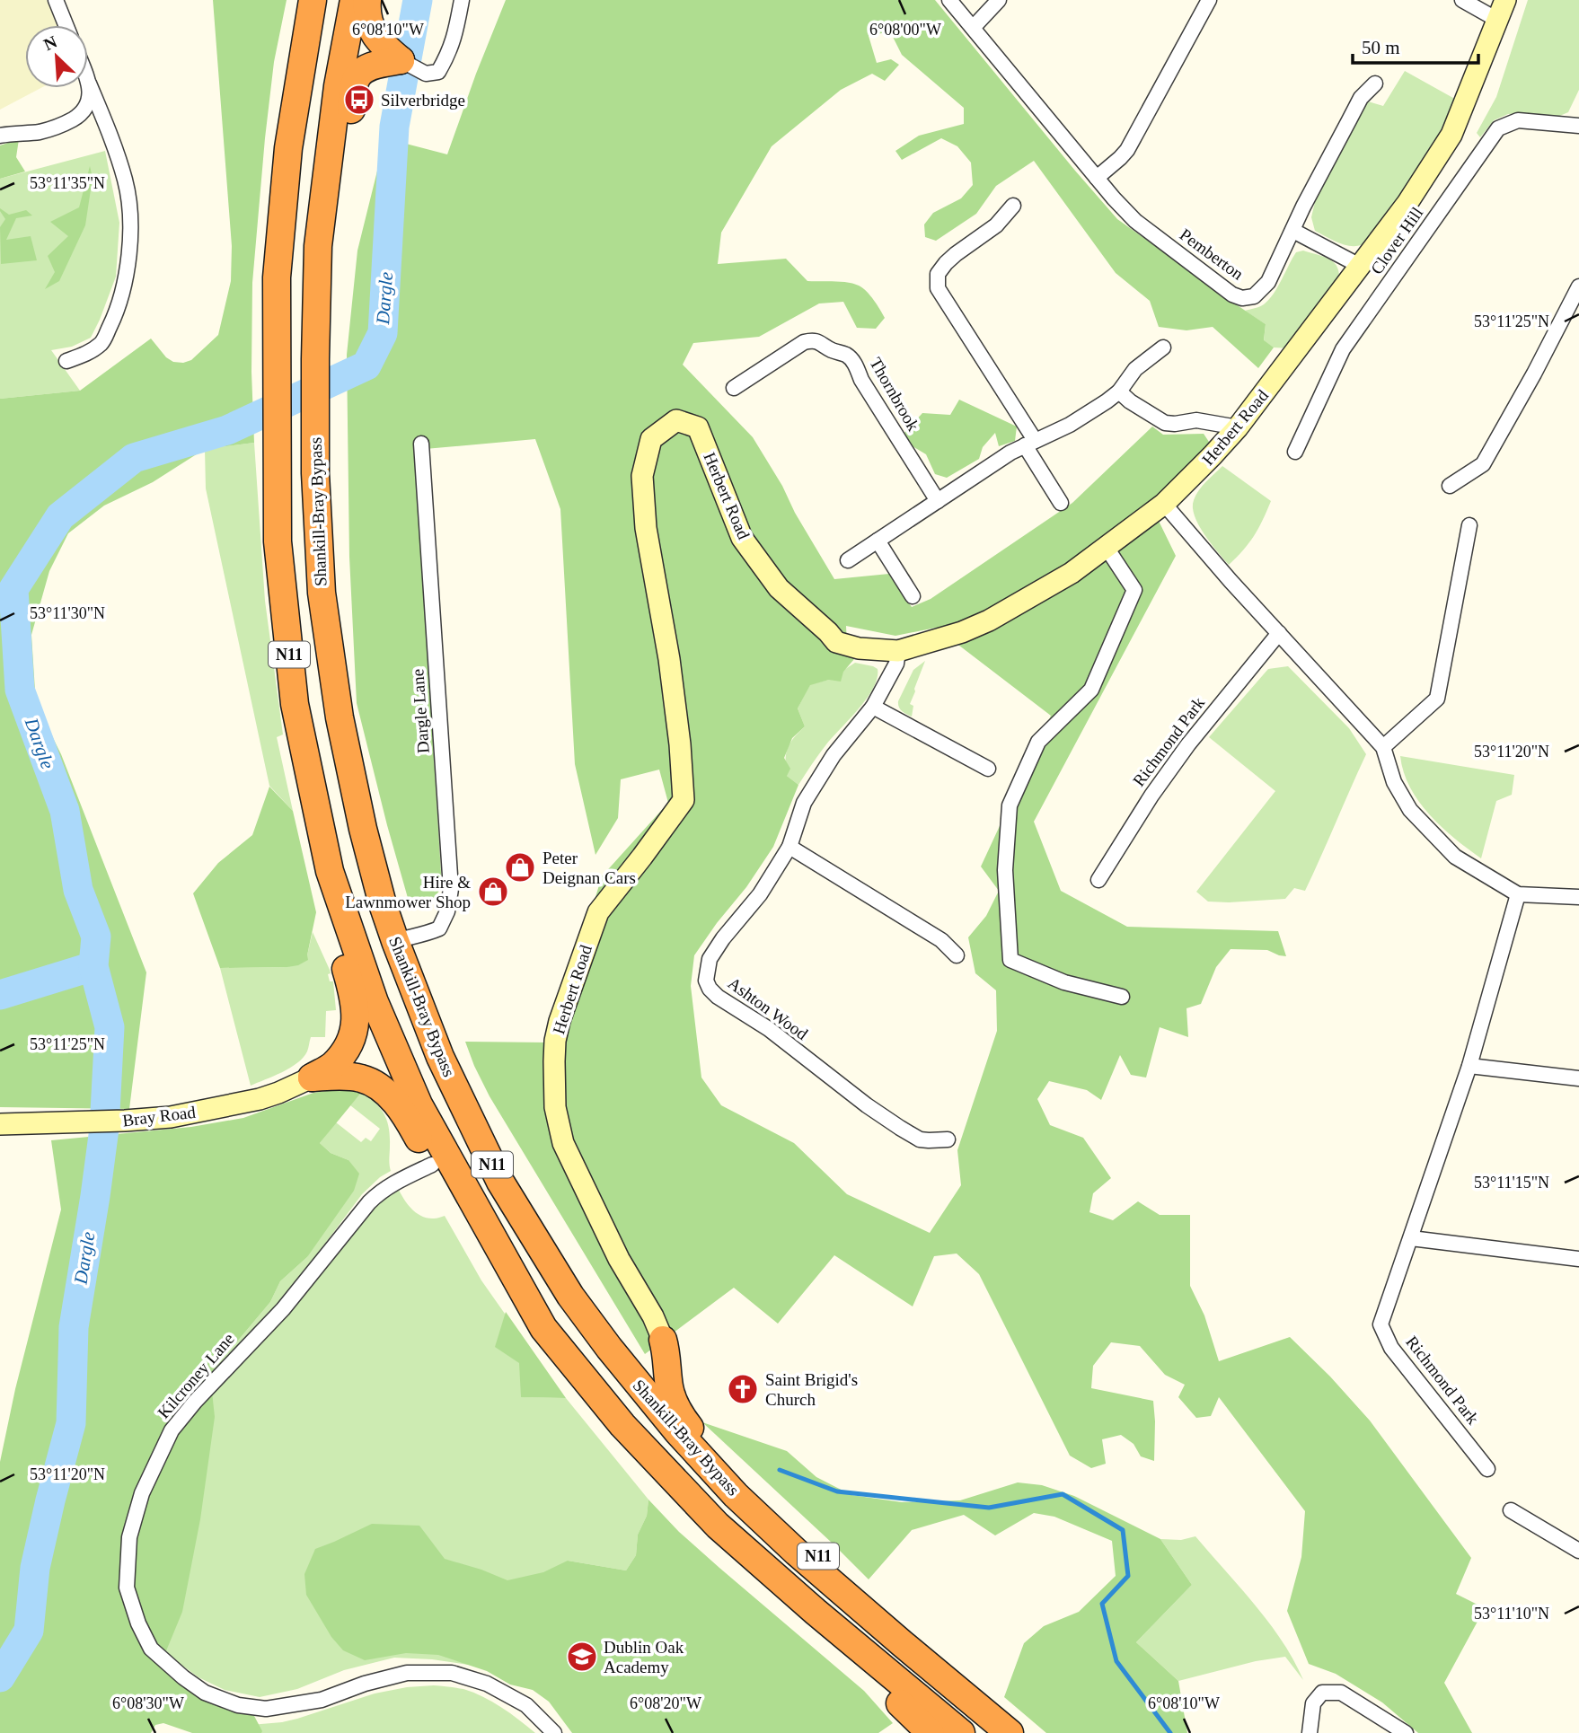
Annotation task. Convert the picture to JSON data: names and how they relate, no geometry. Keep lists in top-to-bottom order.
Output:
{
  "streets": {
    "highway": ["Shankill-Bray Bypass", "N11"],
    "street": [
      "Clover Hill",
      "Pemberton",
      "Thornbrook",
      "Herbert Road",
      "Dargle Lane",
      "Richmond Park",
      "Ashton Wood",
      "Bray Road",
      "Kilcroney Lane"
    ]
  },
  "crossings": [
    ["Herbert Road", "N11"],
    ["Herbert Road", "Ashton Wood"],
    ["Shankill-Bray Bypass", "N11"],
    ["Shankill-Bray Bypass", "Dargle Lane"],
    ["N11", "Bray Road"],
    ["N11", "Kilcroney Lane"]
  ],
  "water": ["Dargle"],
  "places": {
    "bus stop": ["Silverbridge"],
    "shop": ["Peter Deignan Cars", "Hire & Lawnmower Shop"],
    "church": ["Saint Brigid's Church"],
    "school or university": ["Dublin Oak Academy"]
  },
  "scale_bar": "50 m",
  "north": "top left",
  "coordinates": [
    "6°08'00\"W",
    "6°08'10\"W",
    "53°11'35\"N",
    "53°11'25\"N",
    "53°11'30\"N",
    "53°11'20\"N",
    "53°11'15\"N",
    "53°11'10\"N",
    "6°08'30\"W",
    "6°08'20\"W"
  ]
}
